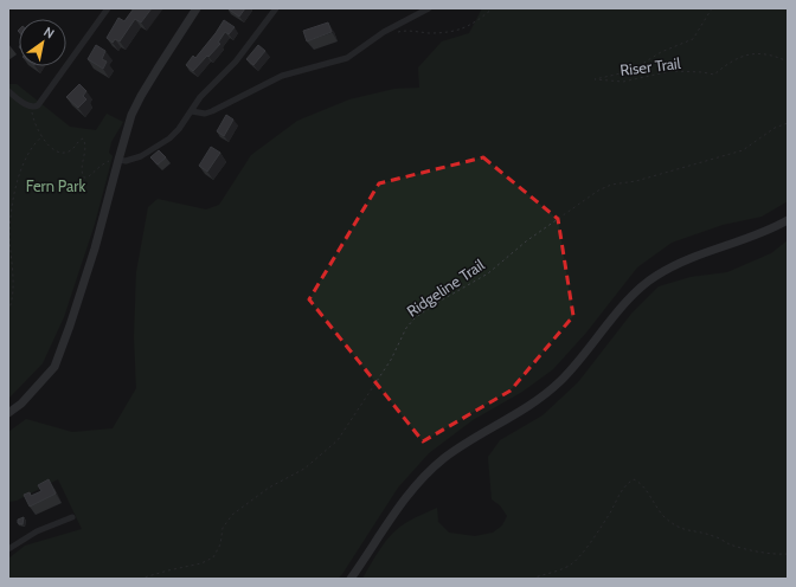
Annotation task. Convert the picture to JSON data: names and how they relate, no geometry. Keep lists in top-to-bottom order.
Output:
{
  "streets": {
    "path": ["Riser Trail", "Ridgeline Trail"]
  },
  "parks": ["Fern Park"],
  "north": "top right"
}
